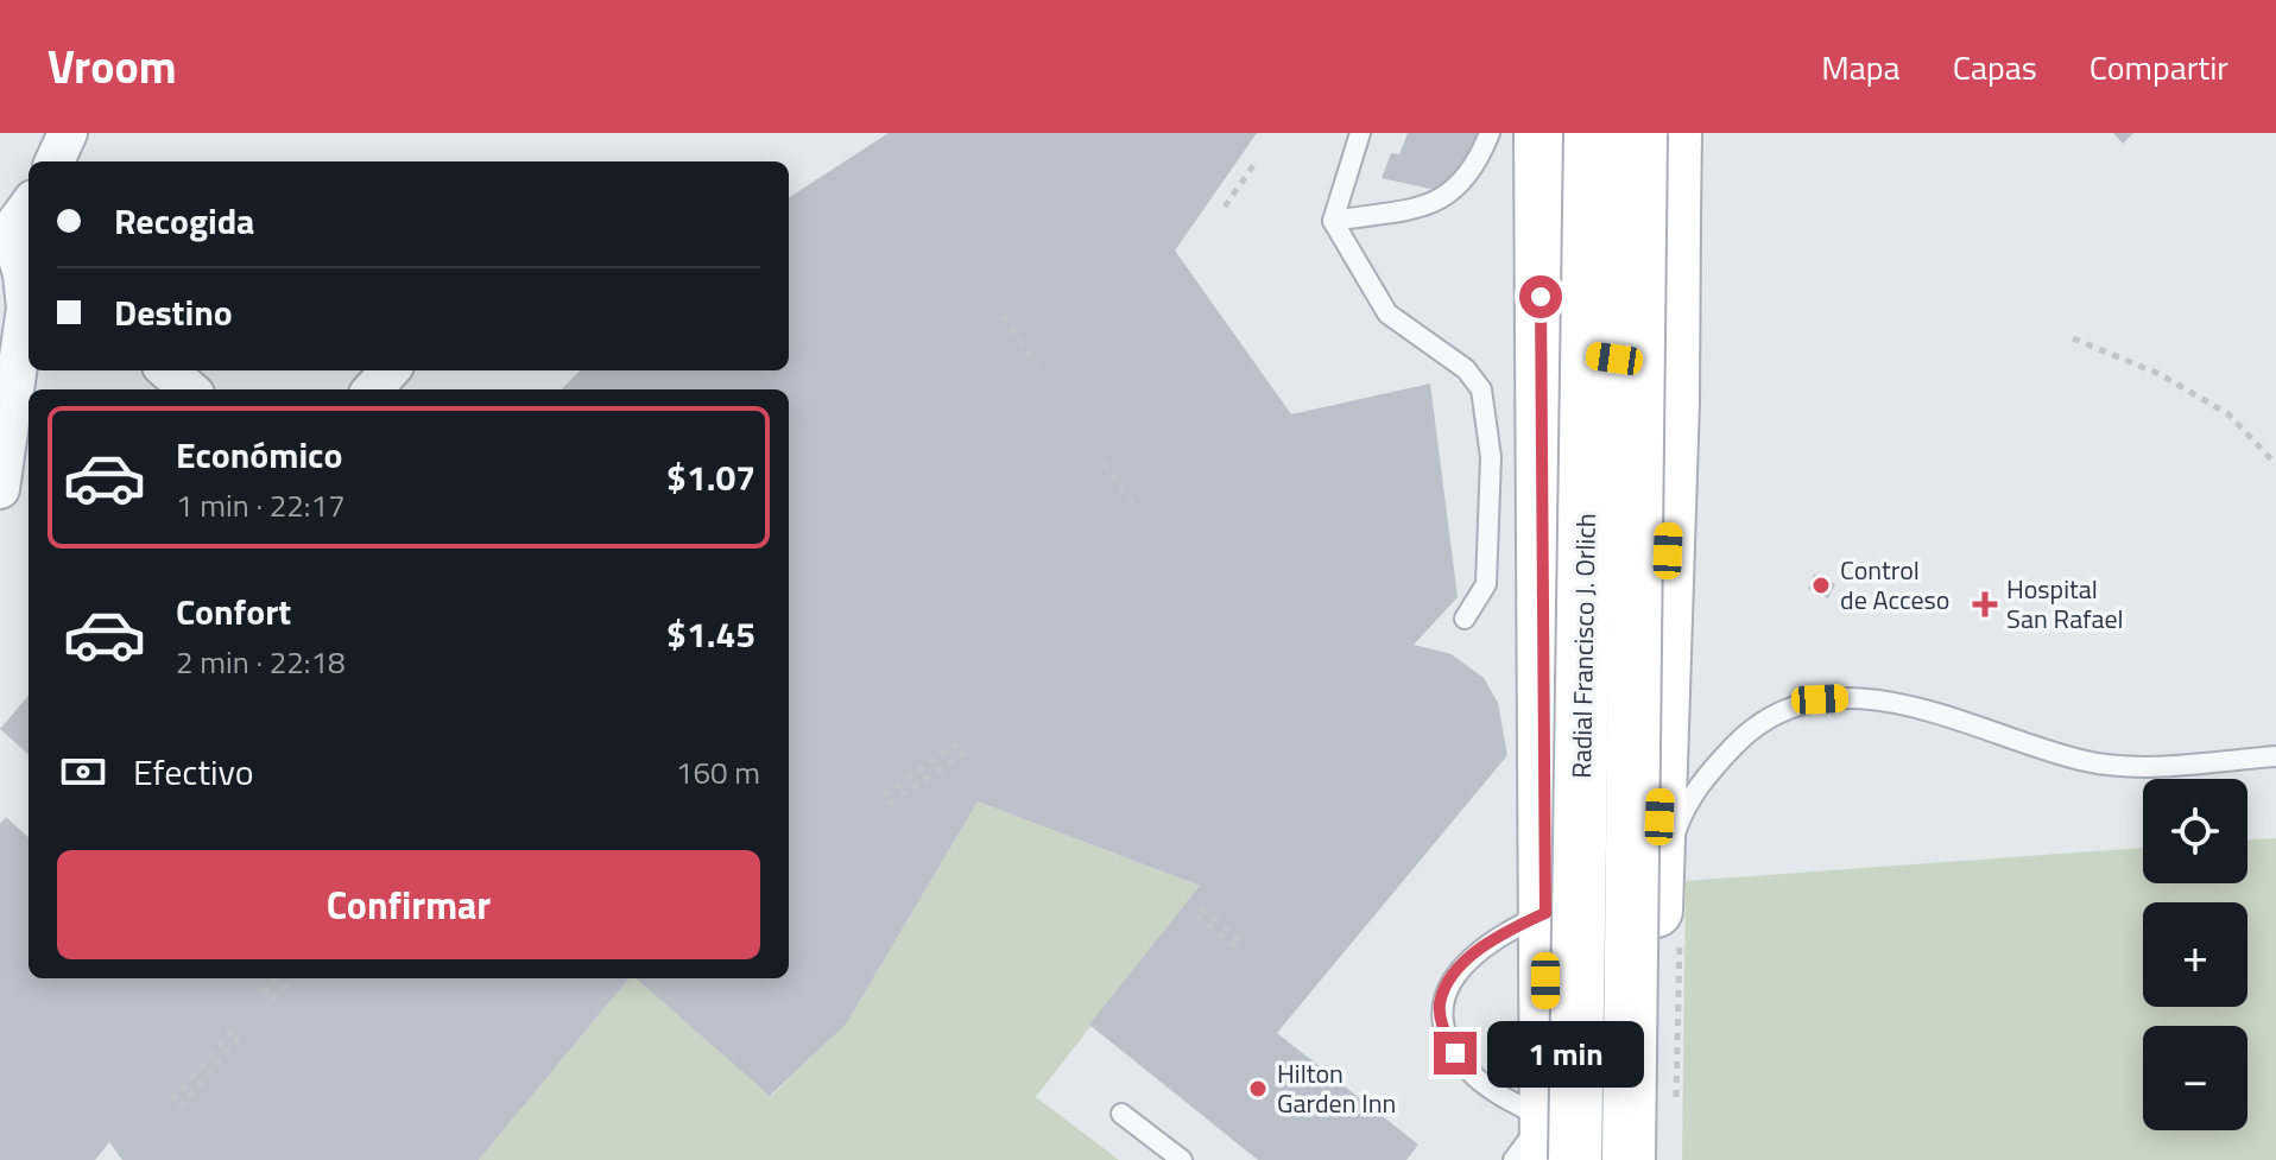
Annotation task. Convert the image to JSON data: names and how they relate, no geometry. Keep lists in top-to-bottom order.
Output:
{
  "streets": {
    "main road": ["Radial Francisco J. Orlich"]
  },
  "places": {
    "other": ["Control de Acceso", "Hilton Garden Inn"],
    "health": ["Hospital San Rafael"]
  },
  "page": {
    "header": "Vroom",
    "nav": ["Mapa", "Capas", "Compartir"],
    "banner": ["Recogida", "Destino"],
    "list": [
      {
        "name": "Económico",
        "note": "1 min · 22:17",
        "value": "$1.07"
      },
      {
        "name": "Confort",
        "note": "2 min · 22:18",
        "value": "$1.45"
      }
    ],
    "pay": ["Efectivo", "160 m"],
    "map_buttons": ["+", "−"],
    "buttons": "Confirmar",
    "bubble": "1 min"
  }
}
